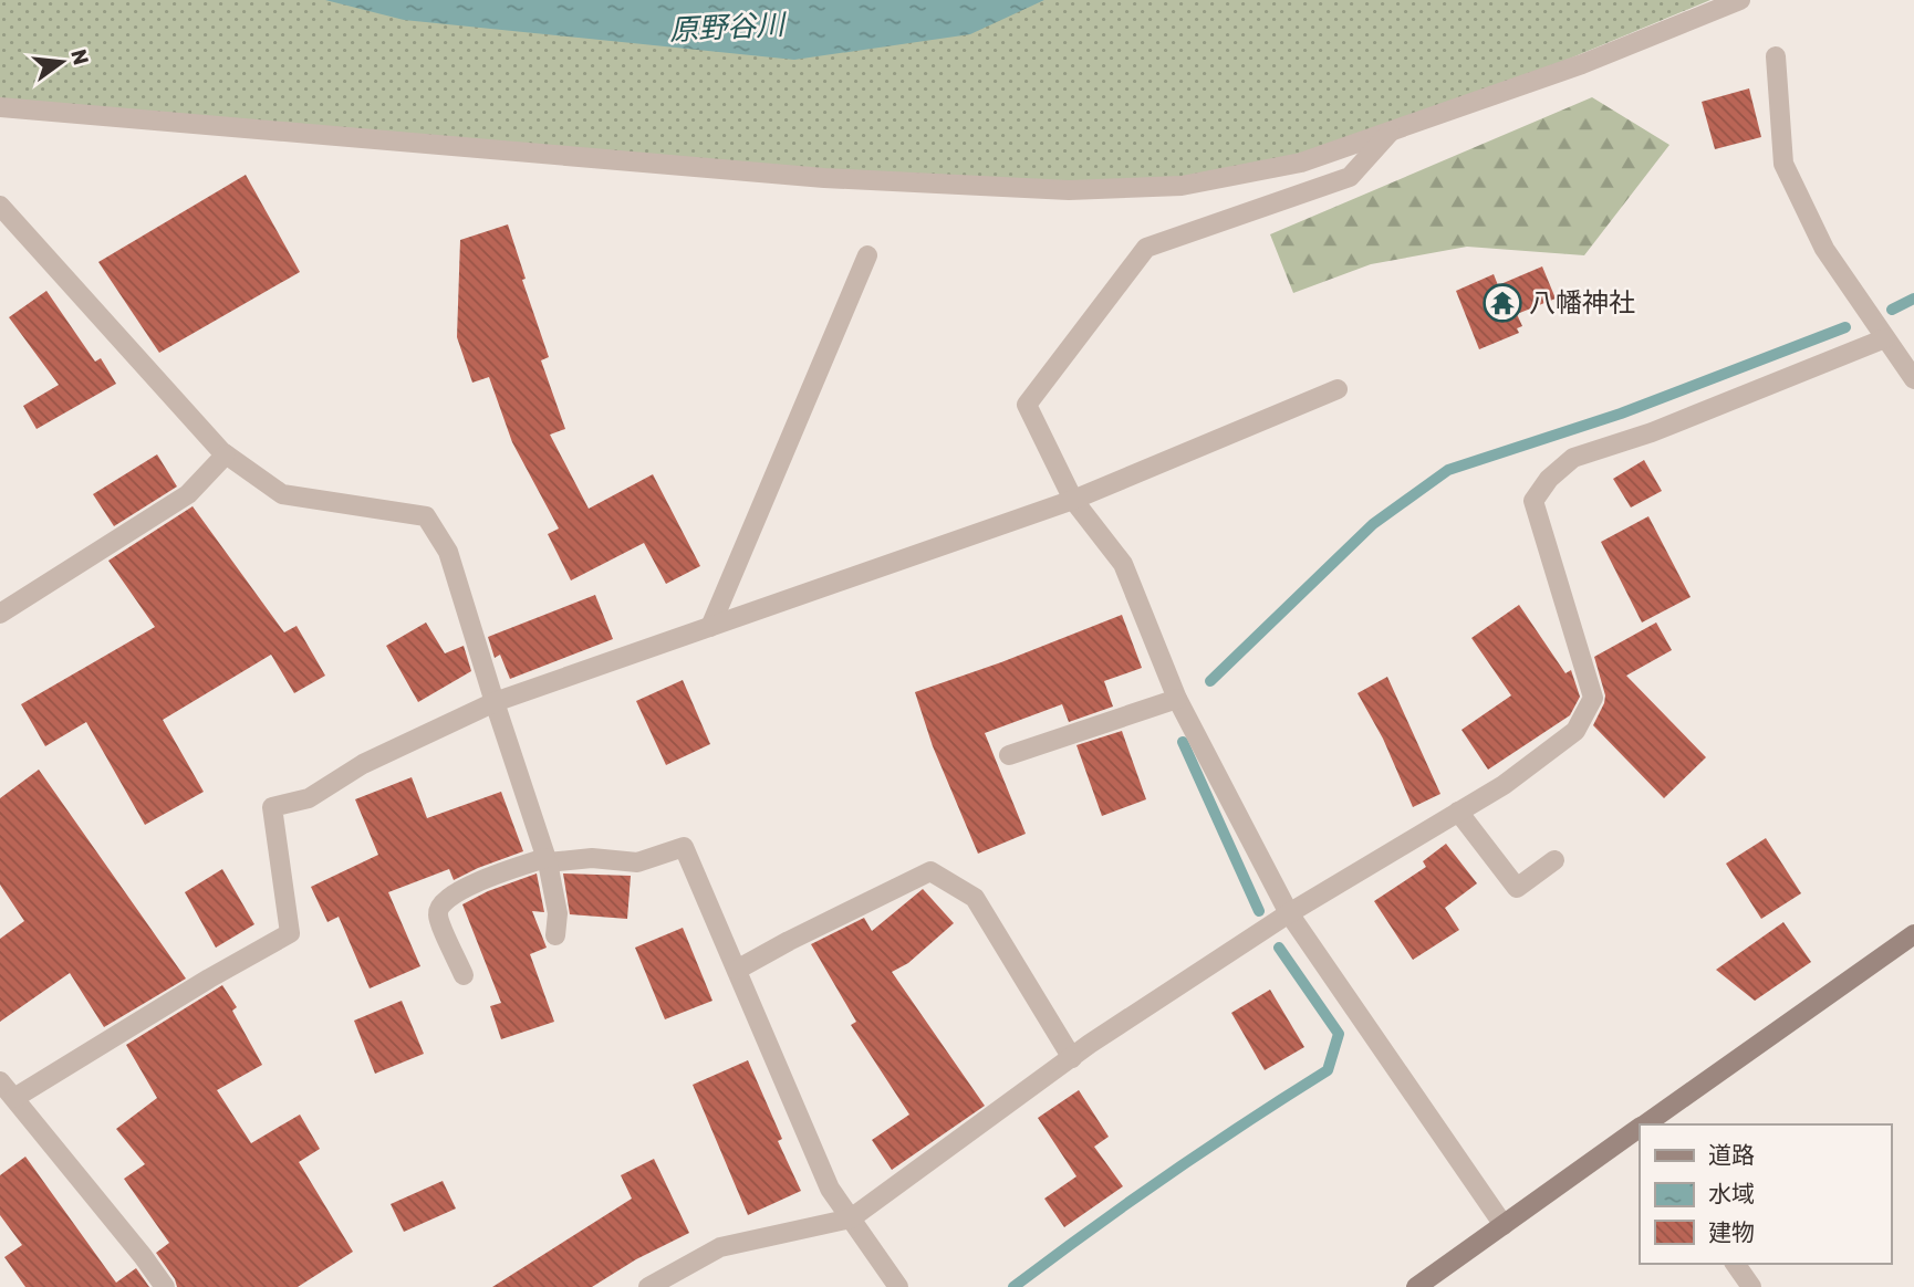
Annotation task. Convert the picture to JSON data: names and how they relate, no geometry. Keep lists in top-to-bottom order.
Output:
{
  "water": ["原野谷川"],
  "places": {
    "temple": ["八幡神社"]
  },
  "legend": ["道路", "水域", "建物"],
  "north": "right"
}
